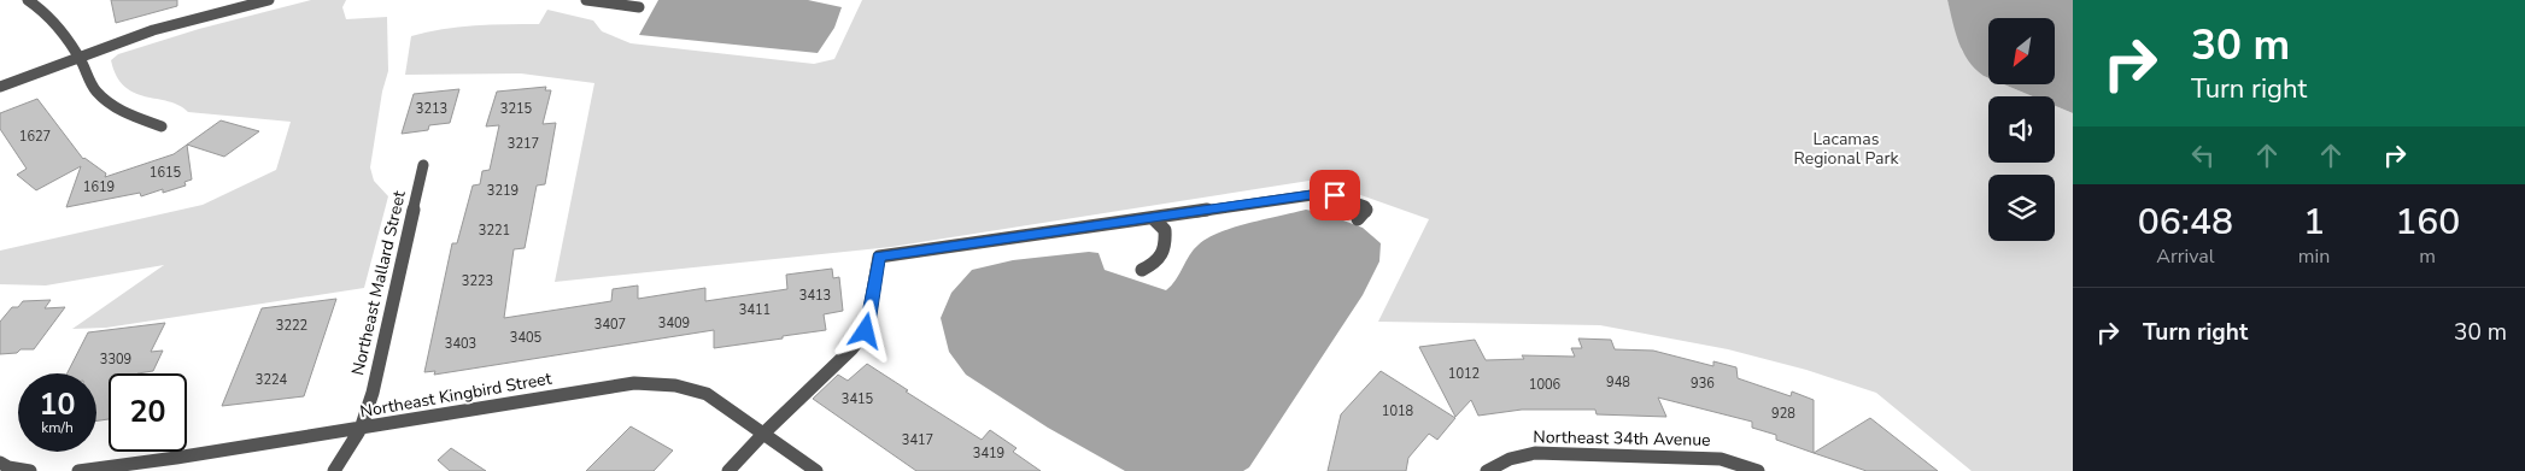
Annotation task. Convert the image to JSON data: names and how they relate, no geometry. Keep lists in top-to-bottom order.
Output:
{
  "streets": {
    "street": ["Northeast Mallard Street", "Northeast Kingbird Street", "Northeast 34th Avenue"]
  },
  "crossings": [
    ["Northeast Mallard Street", "Northeast Kingbird Street"]
  ],
  "parks": ["Lacamas Regional Park"],
  "house_numbers": [
    "3213",
    "3215",
    "1627",
    "3217",
    "1615",
    "1619",
    "3219",
    "3221",
    "3223",
    "3413",
    "3411",
    "3409",
    "3407",
    "3222",
    "3405",
    "3403",
    "3309",
    "1012",
    "3224",
    "948",
    "936",
    "1006",
    "3415",
    "1018",
    "928",
    "3417",
    "3419"
  ],
  "north": "bottom left",
  "page": {
    "turn": ["30 m", "Turn right"],
    "eta": [
      "06:48",
      "Arrival",
      "1",
      "min",
      "160",
      "m"
    ],
    "list": [
      {
        "name": "Turn right",
        "value": "30 m"
      }
    ],
    "speed": "10 km/h",
    "limit": "20"
  }
}
